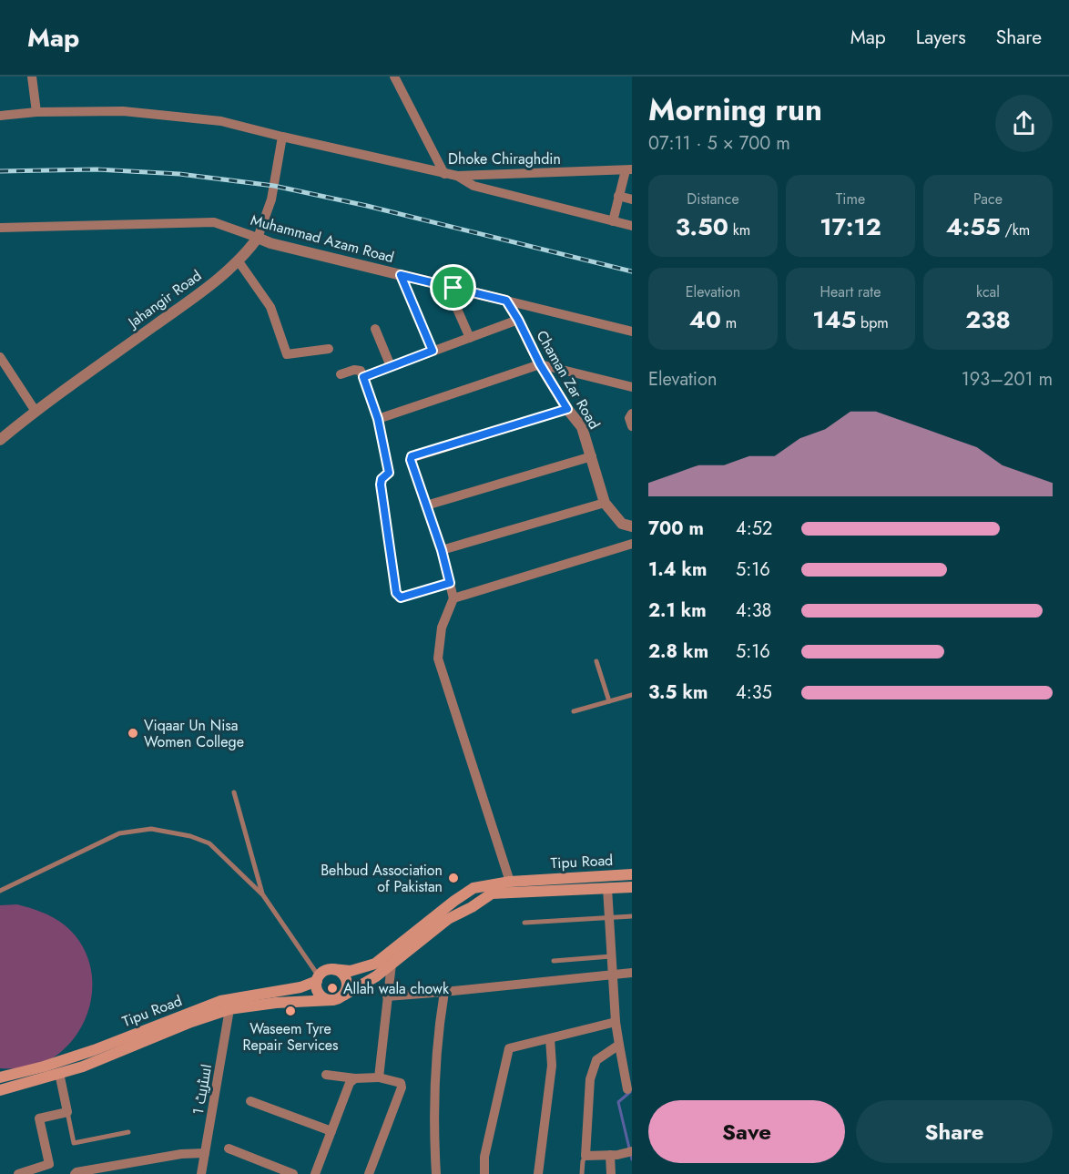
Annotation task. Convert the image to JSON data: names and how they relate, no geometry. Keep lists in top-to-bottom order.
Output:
{
  "streets": {
    "main road": ["Tipu Road"],
    "street": [
      "Dhoke Chiraghdin",
      "Muhammad Azam Road",
      "Jahangir Road",
      "Chaman Zar Road",
      "اسٹریٹ 1"
    ]
  },
  "crossings": [
    ["Dhoke Chiraghdin", "Jahangir Road"],
    ["Muhammad Azam Road", "Jahangir Road"],
    ["Muhammad Azam Road", "Chaman Zar Road"]
  ],
  "places": [
    "Viqaar Un Nisa Women College",
    "Behbud Association of Pakistan",
    "Allah wala chowk",
    "Waseem Tyre Repair Services"
  ],
  "page": {
    "header": "Map",
    "nav": ["Map", "Layers", "Share"],
    "heading": ["Morning run", "07:11 · 5 × 700 m"],
    "stats": [
      ["Distance", "3.50 km"],
      ["Time", "17:12"],
      ["Pace", "4:55 /km"],
      ["Elevation", "40 m"],
      ["Heart rate", "145 bpm"],
      ["kcal", "238"]
    ],
    "chart": ["Elevation", "193–201 m"],
    "list": [
      {
        "name": "700 m",
        "note": "4:52"
      },
      {
        "name": "1.4 km",
        "note": "5:16"
      },
      {
        "name": "2.1 km",
        "note": "4:38"
      },
      {
        "name": "2.8 km",
        "note": "5:16"
      },
      {
        "name": "3.5 km",
        "note": "4:35"
      }
    ],
    "buttons": ["Save", "Share"]
  }
}
